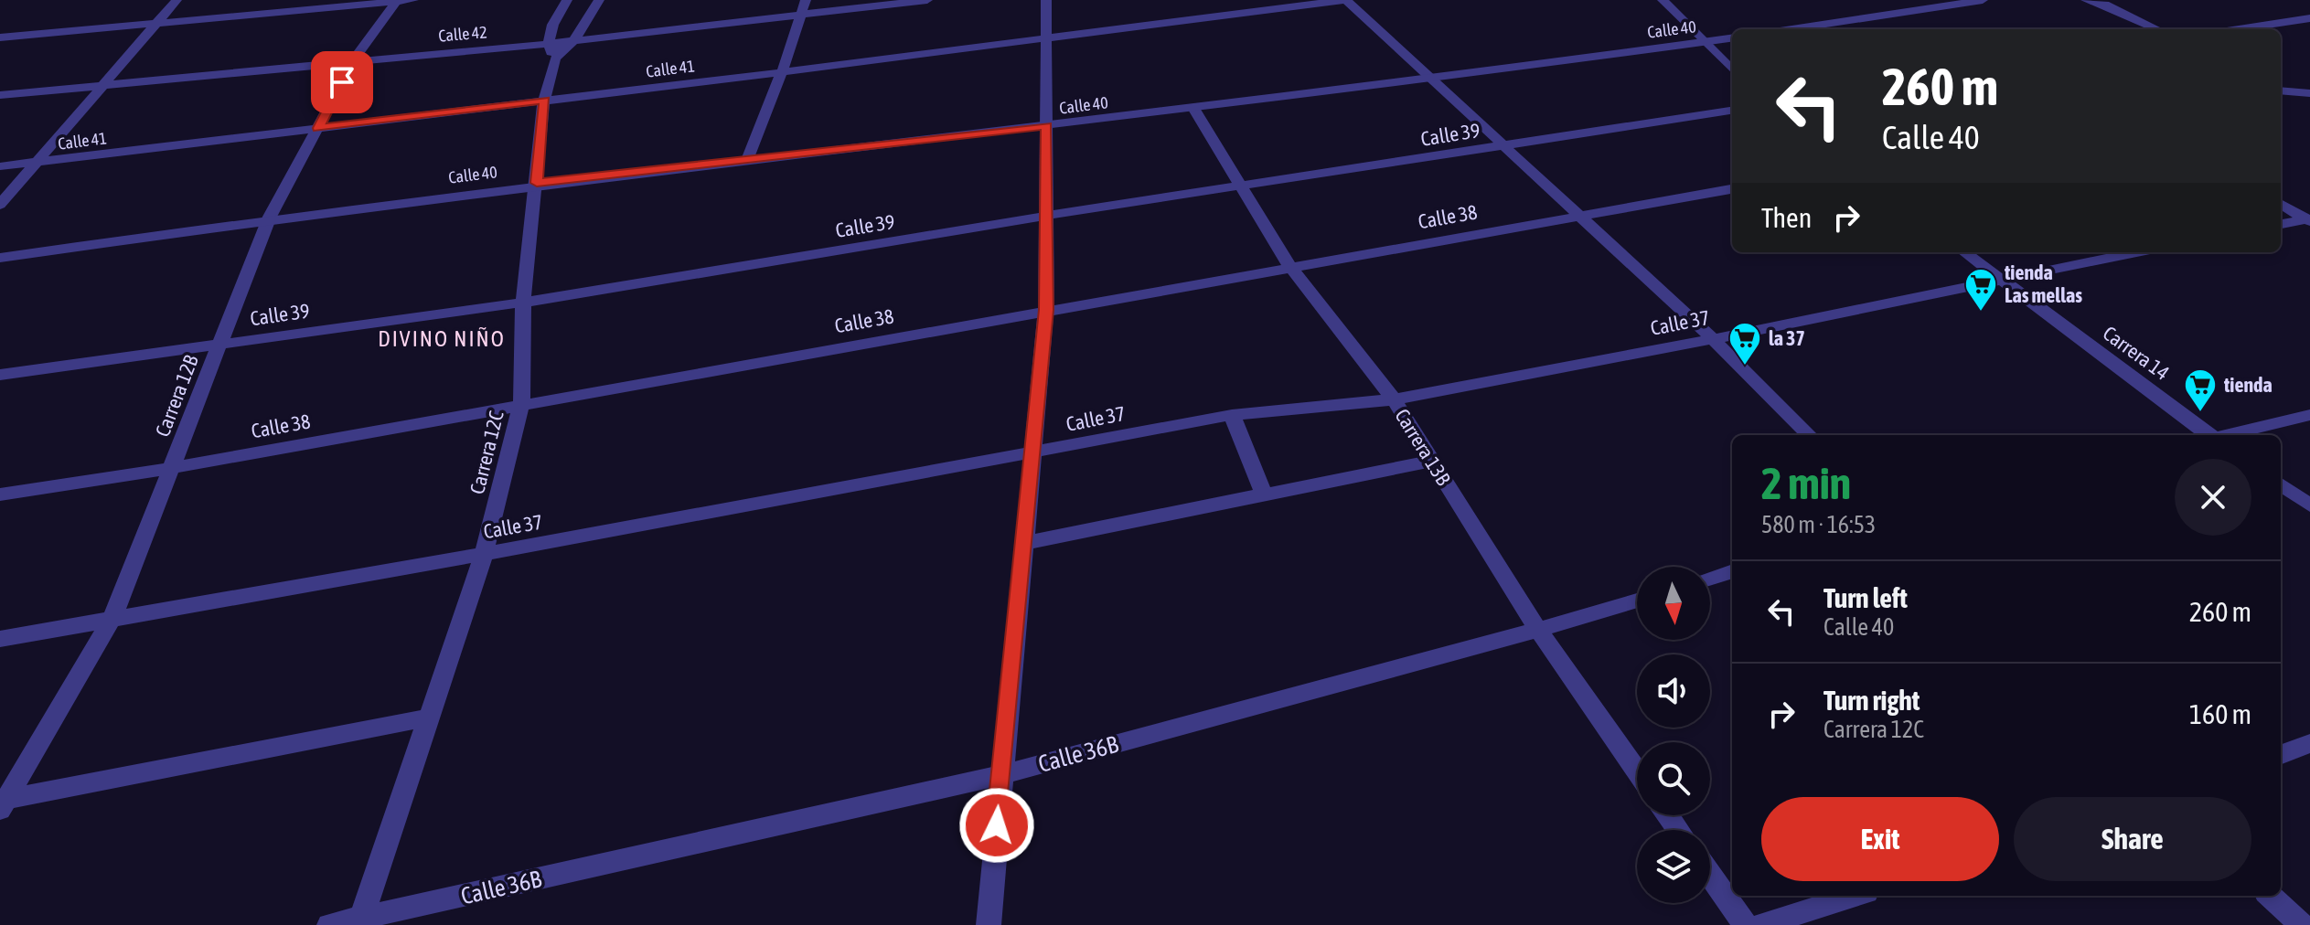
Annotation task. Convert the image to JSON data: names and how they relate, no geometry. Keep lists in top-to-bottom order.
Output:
{
  "streets": {
    "street": [
      "Calle 40",
      "Calle 42",
      "Calle 41",
      "Calle 39",
      "Calle 38",
      "Calle 37",
      "Carrera 14",
      "Carrera 12B",
      "Carrera 13B",
      "Carrera 12C",
      "Calle 36B"
    ]
  },
  "crossings": [
    ["Calle 40", "Carrera 12B"],
    ["Calle 40", "Carrera 13B"],
    ["Calle 40", "Carrera 12C"],
    ["Calle 42", "Carrera 12B"],
    ["Calle 42", "Carrera 12C"],
    ["Calle 41", "Carrera 12B"],
    ["Calle 41", "Carrera 12C"],
    ["Calle 39", "Carrera 12B"],
    ["Calle 39", "Carrera 13B"],
    ["Calle 39", "Carrera 12C"],
    ["Calle 38", "Carrera 12B"],
    ["Calle 38", "Carrera 13B"],
    ["Calle 38", "Carrera 12C"],
    ["Calle 37", "Carrera 14"],
    ["Calle 37", "Carrera 12B"],
    ["Calle 37", "Carrera 13B"],
    ["Calle 37", "Carrera 12C"],
    ["Carrera 13B", "Calle 36B"],
    ["Carrera 12C", "Calle 36B"]
  ],
  "districts": ["DIVINO NIÑO"],
  "places": {
    "supermarket": ["tienda Las mellas", "la 37", "tienda"]
  },
  "north": "bottom",
  "page": {
    "turn": ["260 m", "Calle 40"],
    "then": "Then",
    "heading": ["2 min", "580 m · 16:53"],
    "list": [
      {
        "name": "Turn left",
        "note": "Calle 40",
        "value": "260 m"
      },
      {
        "name": "Turn right",
        "note": "Carrera 12C",
        "value": "160 m"
      }
    ],
    "buttons": ["Exit", "Share"]
  }
}
